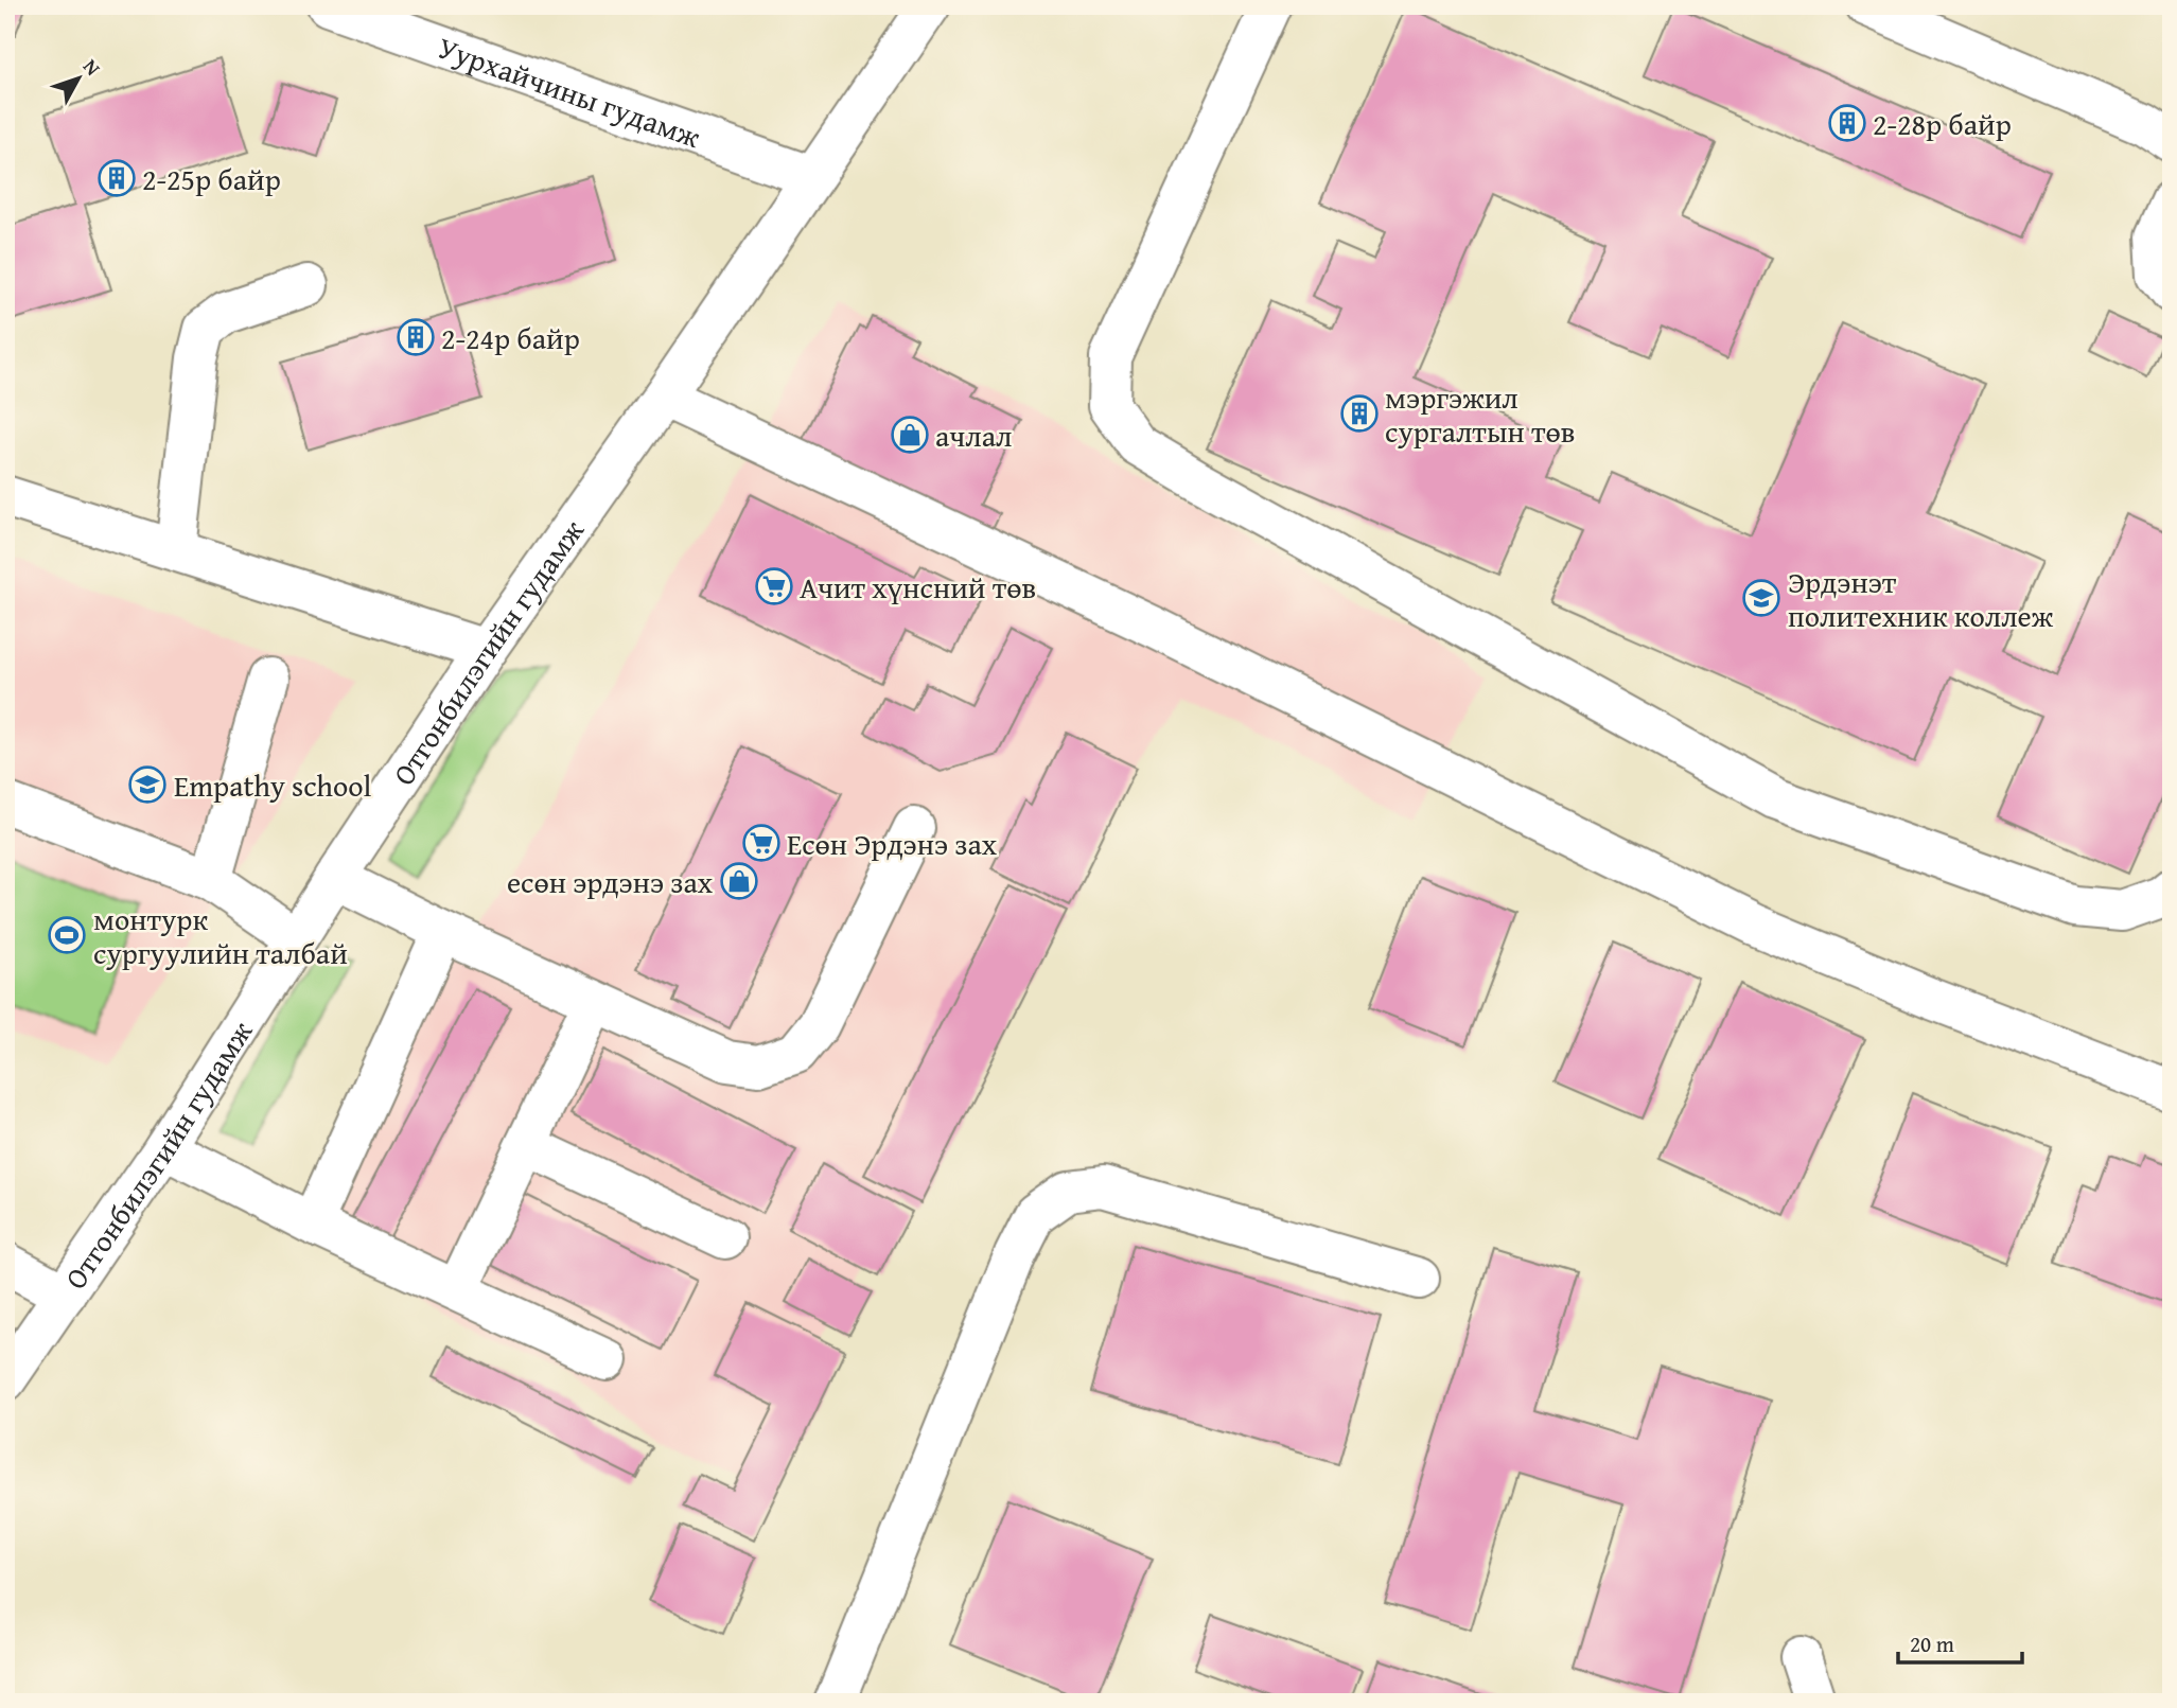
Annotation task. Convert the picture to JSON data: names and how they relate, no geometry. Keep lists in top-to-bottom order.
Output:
{
  "streets": {
    "street": ["Уурхайчины гудамж", "Отгонбилэгийн гудамж"]
  },
  "crossings": [
    ["Уурхайчины гудамж", "Отгонбилэгийн гудамж"]
  ],
  "places": {
    "building": [
      "2-28р байр",
      "2-25р байр",
      "2-24р байр",
      "мэргэжил сургалтын төв"
    ],
    "shop": ["ачлал", "есөн эрдэнэ зах"],
    "supermarket": ["Ачит хүнсний төв", "Есөн Эрдэнэ зах"],
    "school or university": ["Эрдэнэт политехник коллеж", "Empathy school"],
    "sports": ["монтурк сургуулийн талбай"]
  },
  "scale_bar": "20 m",
  "north": "top right"
}
